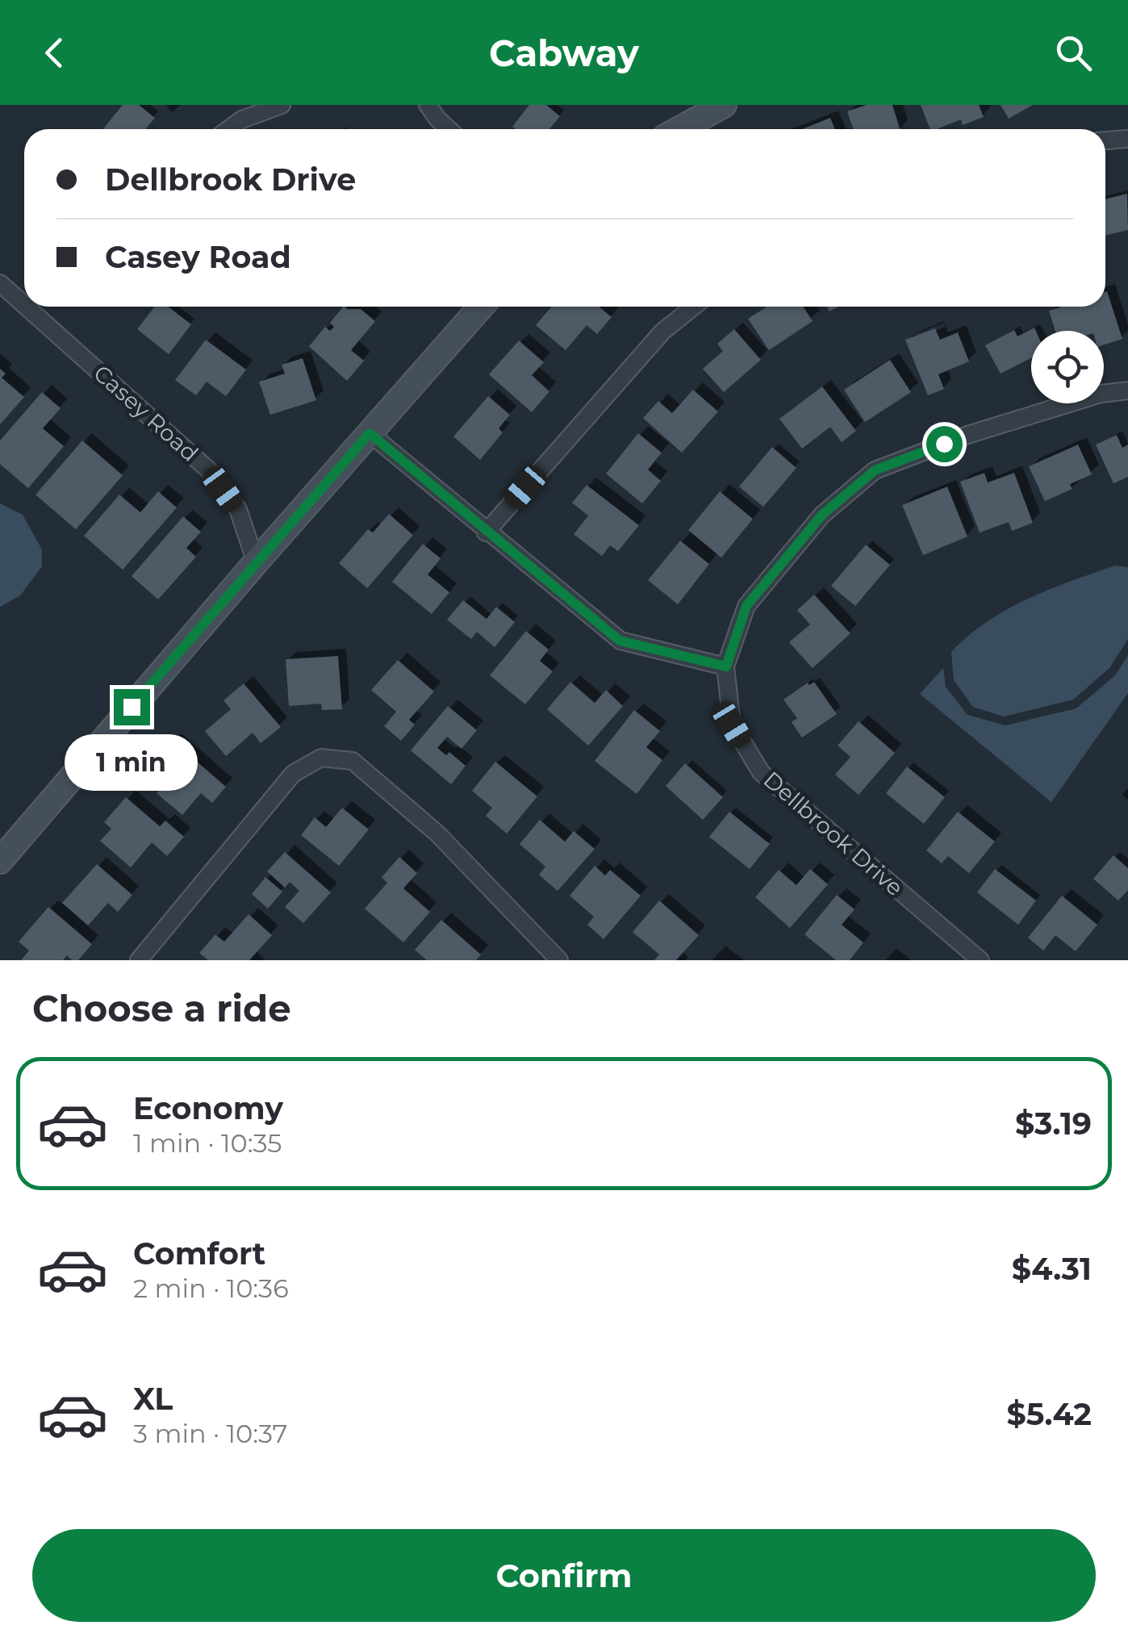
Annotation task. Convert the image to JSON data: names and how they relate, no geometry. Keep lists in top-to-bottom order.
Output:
{
  "streets": {
    "street": ["Casey Road", "Dellbrook Drive"]
  },
  "page": {
    "header": "Cabway",
    "banner": ["Dellbrook Drive", "Casey Road"],
    "bubble": "1 min",
    "heading": "Choose a ride",
    "list": [
      {
        "name": "Economy",
        "note": "1 min · 10:35",
        "value": "$3.19"
      },
      {
        "name": "Comfort",
        "note": "2 min · 10:36",
        "value": "$4.31"
      },
      {
        "name": "XL",
        "note": "3 min · 10:37",
        "value": "$5.42"
      }
    ],
    "buttons": "Confirm"
  }
}
